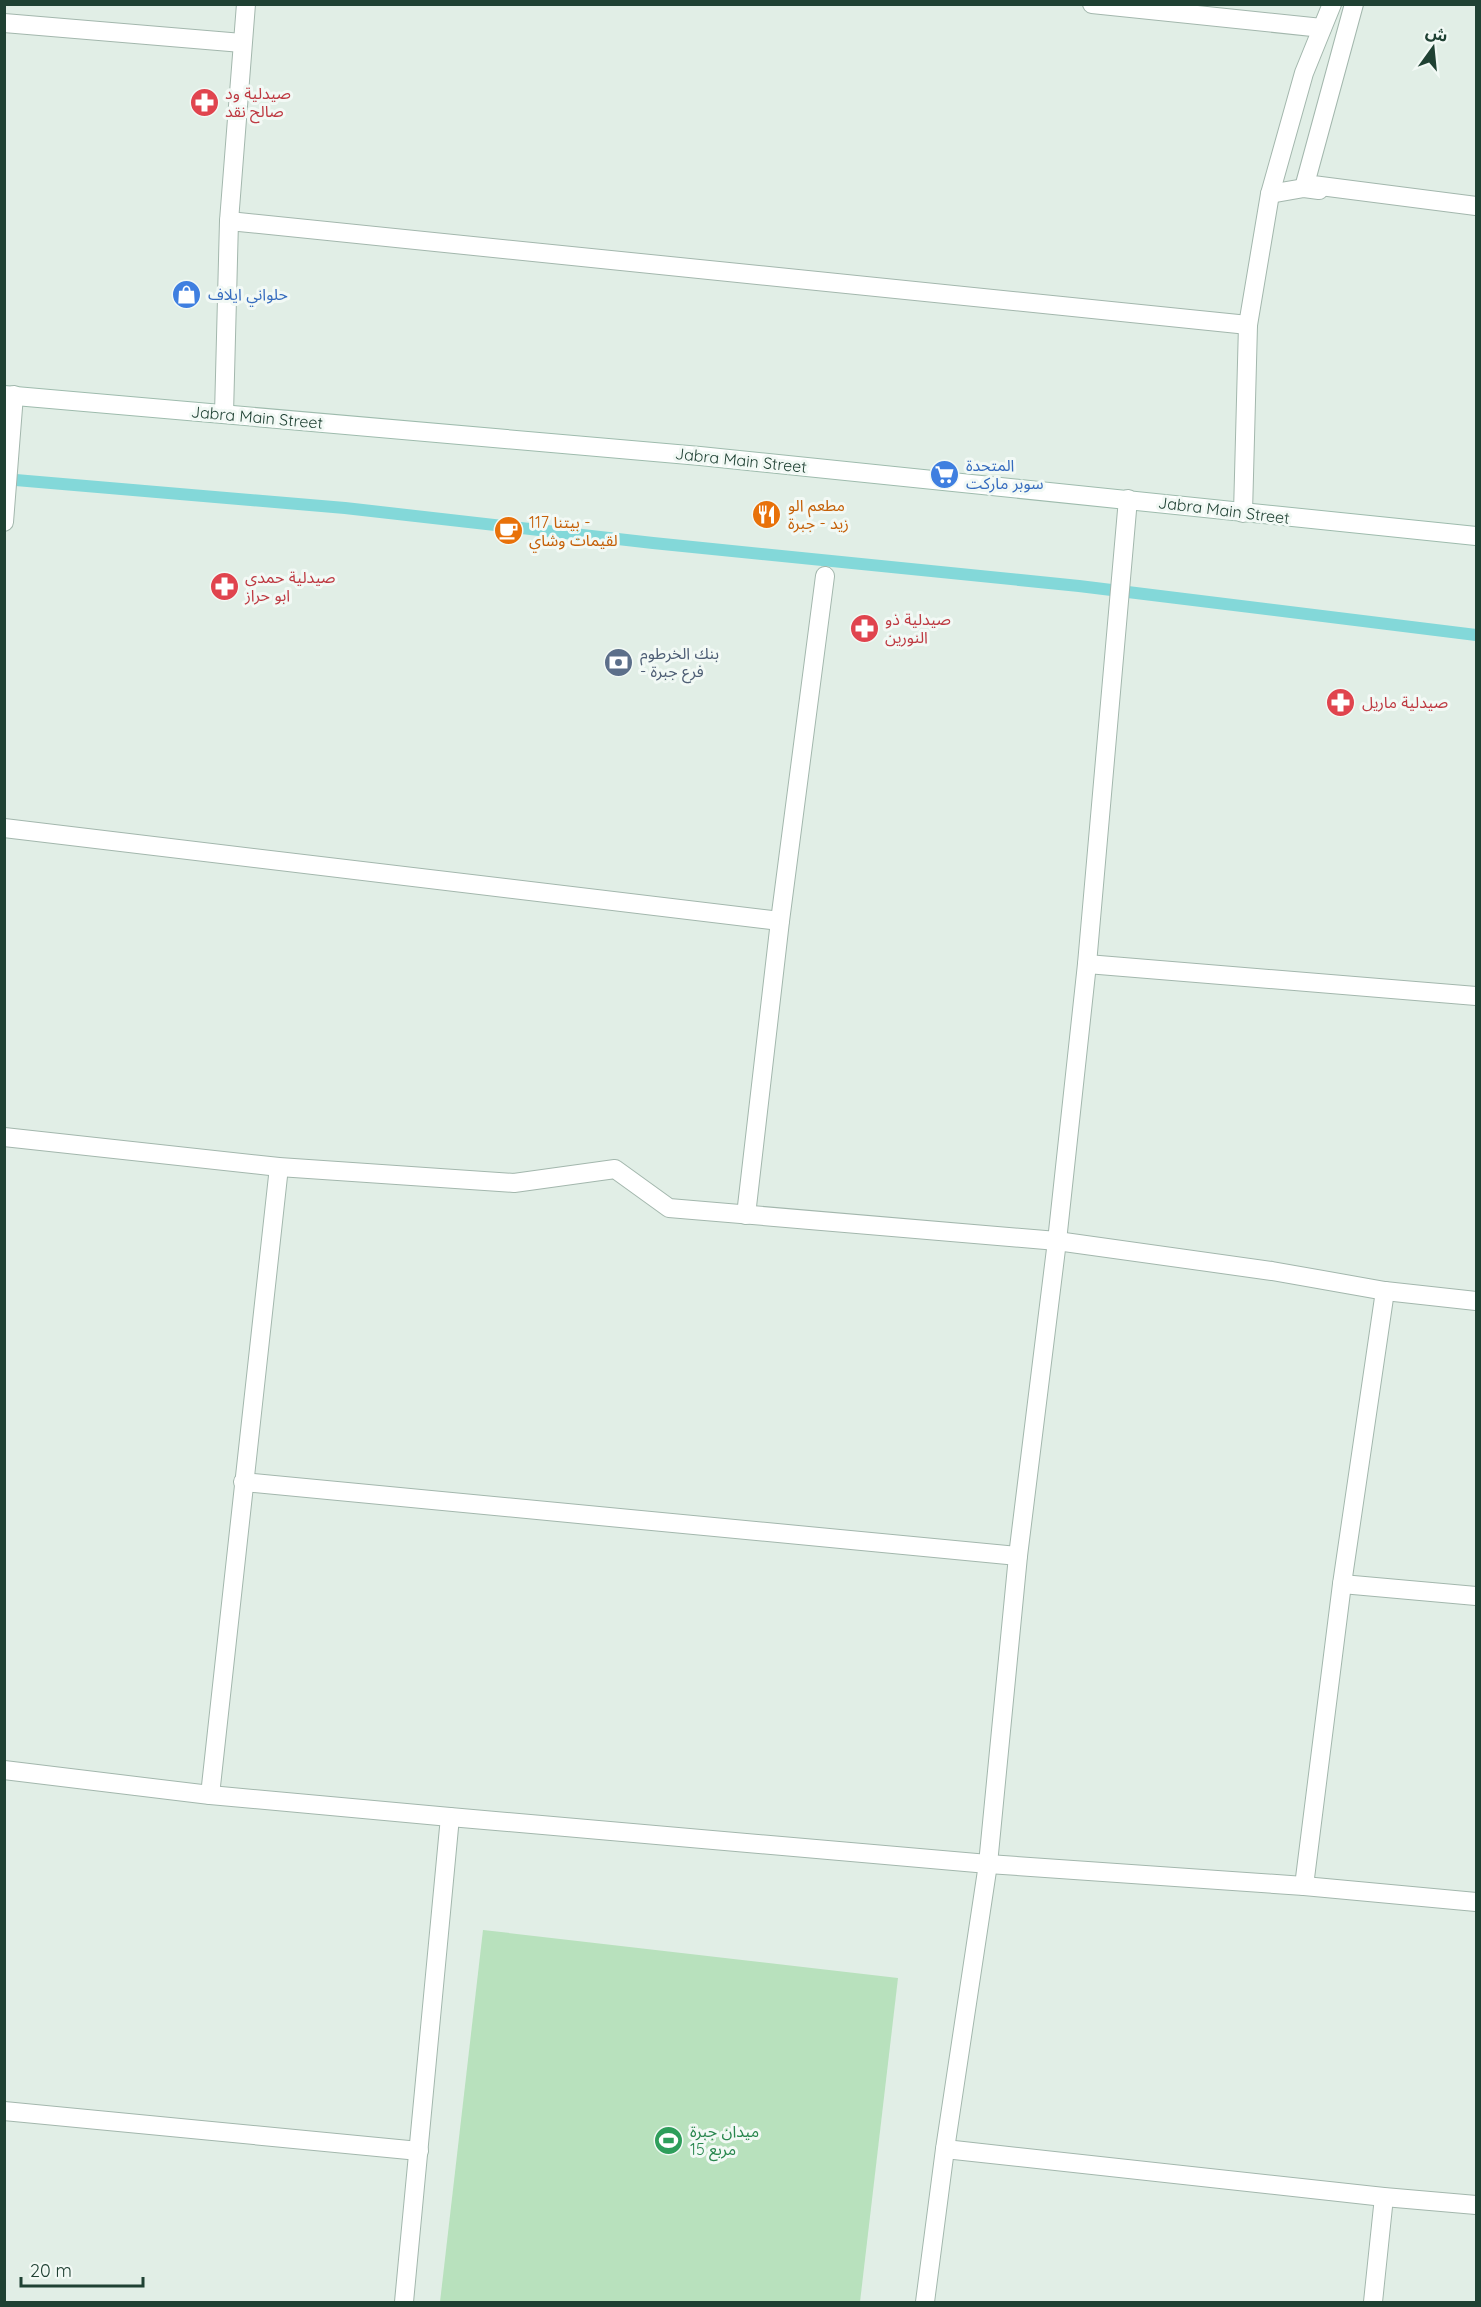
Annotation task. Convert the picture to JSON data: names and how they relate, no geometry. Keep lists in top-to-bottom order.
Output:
{
  "streets": {
    "street": ["Jabra Main Street"]
  },
  "places": {
    "pharmacy": [
      "صيدلية ود صالح نقد",
      "صيدلية حمدي ابو حراز",
      "صيدلية ذو النورين",
      "صيدلية ماريل"
    ],
    "shop": ["حلواني ايلاف"],
    "supermarket": ["المتحدة سوبر ماركت"],
    "restaurant": ["مطعم الو زيد - جبرة"],
    "cafe": ["بيتنا 117 - لقيمات وشاي"],
    "bank": ["بنك الخرطوم - فرع جبرة"],
    "sports": ["ميدان جبرة مربع 15"]
  },
  "scale_bar": "20 m",
  "north": "top"
}
